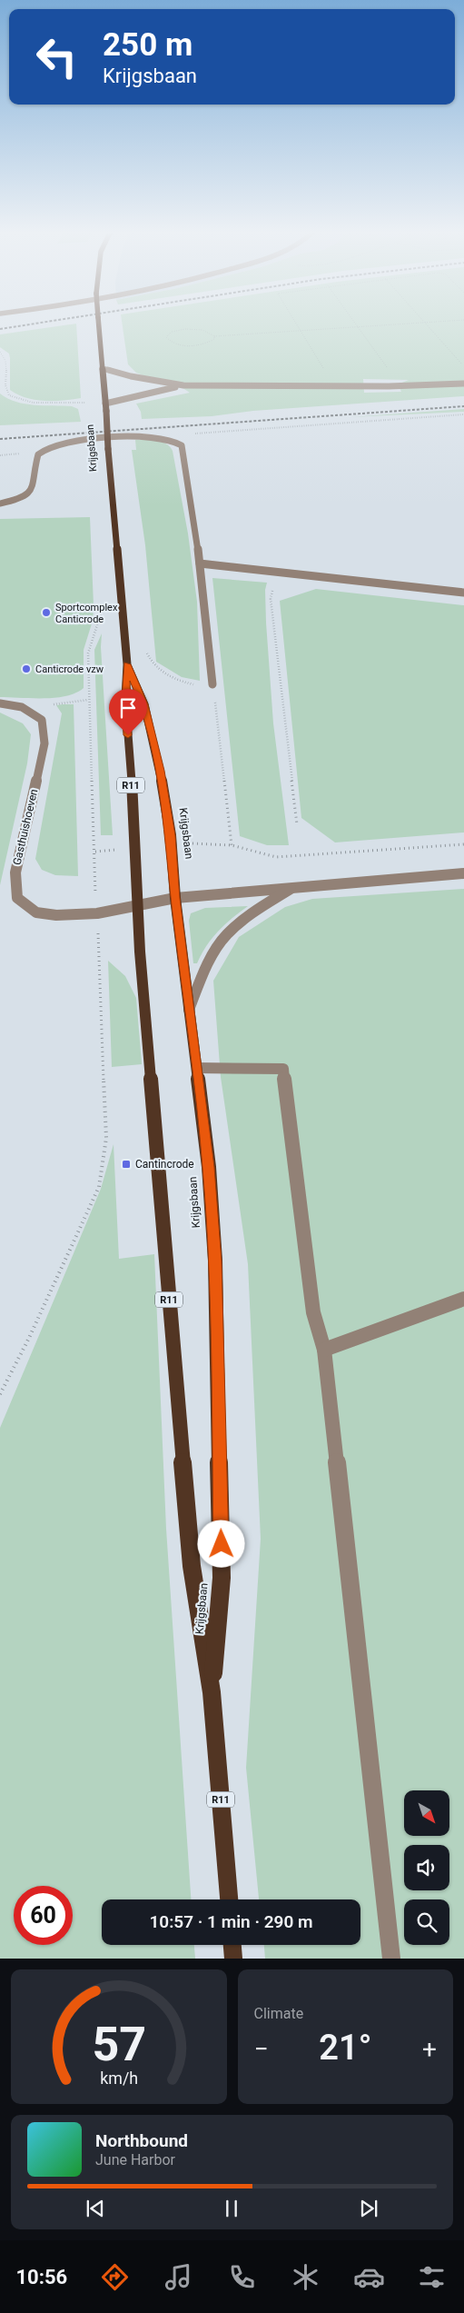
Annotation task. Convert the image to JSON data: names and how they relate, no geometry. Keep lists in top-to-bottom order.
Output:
{
  "streets": {
    "main road": ["Krijgsbaan", "R11"],
    "street": ["Gasthuishoeven"]
  },
  "crossings": [
    ["Krijgsbaan", "Gasthuishoeven"]
  ],
  "places": {
    "other": ["Sportcomplex Canticrode", "Canticrode vzw"],
    "transit": ["Cantincrode"]
  },
  "north": "bottom right",
  "page": {
    "turn": ["250 m", "Krijgsbaan"],
    "limit": "60",
    "trip": "10:57 · 1 min · 290 m",
    "tile": "Climate",
    "heat": ["−", "21°", "+"],
    "song": ["Northbound", "June Harbor"],
    "tabs": "10:56",
    "gauge": ["57", "km/h"]
  }
}
